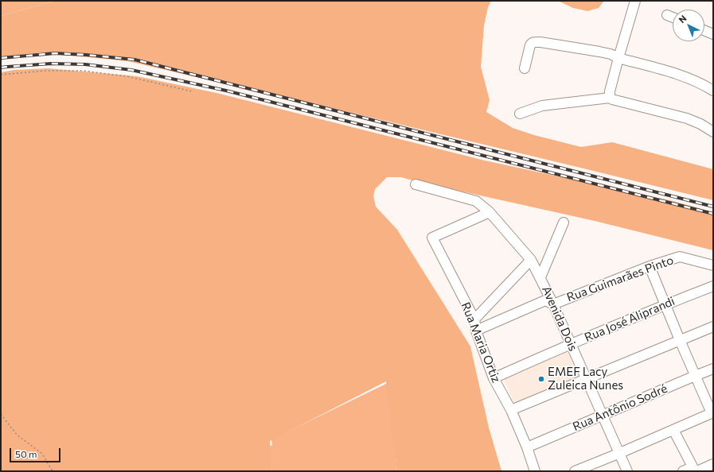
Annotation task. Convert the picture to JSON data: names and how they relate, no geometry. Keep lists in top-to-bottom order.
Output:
{
  "streets": {
    "street": [
      "Rua Guimarães Pinto",
      "Avenida Dois",
      "Rua José Aliprandi",
      "Rua Maria Ortiz",
      "Rua Antônio Sodré"
    ]
  },
  "crossings": [
    ["Rua Guimarães Pinto", "Avenida Dois"],
    ["Rua Guimarães Pinto", "Rua Maria Ortiz"],
    ["Avenida Dois", "Rua José Aliprandi"],
    ["Avenida Dois", "Rua Maria Ortiz"],
    ["Avenida Dois", "Rua Antônio Sodré"],
    ["Rua José Aliprandi", "Rua Maria Ortiz"],
    ["Rua Maria Ortiz", "Rua Antônio Sodré"]
  ],
  "places": ["EMEF Lacy Zuleica Nunes"],
  "scale_bar": "50 m",
  "north": "top left"
}
